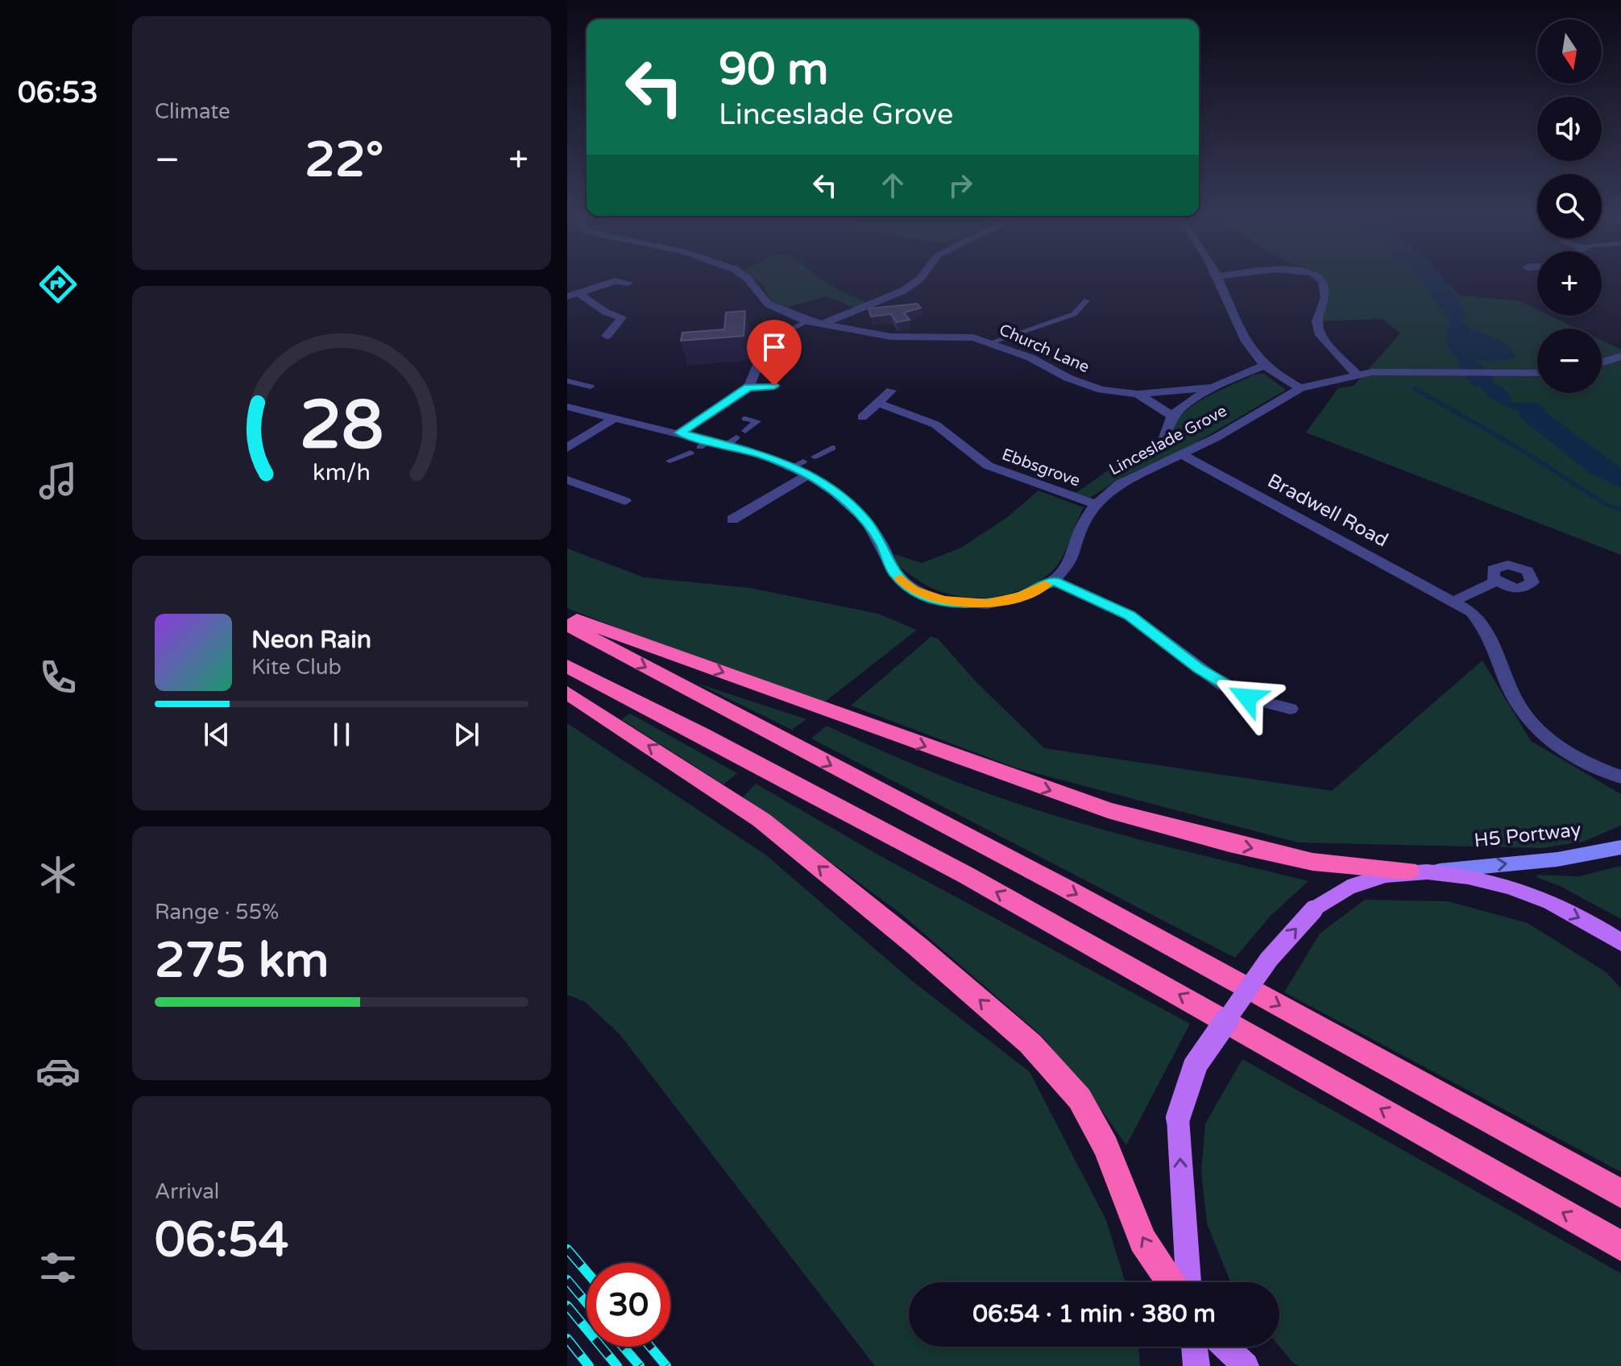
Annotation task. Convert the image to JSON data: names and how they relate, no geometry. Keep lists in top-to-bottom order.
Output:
{
  "streets": {
    "street": [
      "Church Lane",
      "Linceslade Grove",
      "Ebbsgrove",
      "Bradwell Road",
      "H5 Portway"
    ]
  },
  "crossings": [
    ["Linceslade Grove", "Ebbsgrove"],
    ["Linceslade Grove", "Bradwell Road"]
  ],
  "one_way": ["H5 Portway"],
  "north": "bottom",
  "page": {
    "tabs": "06:53",
    "tile": [
      "Climate",
      ["Range · 55%", "275 km"],
      ["Arrival", "06:54"]
    ],
    "map_buttons": ["+", "−"],
    "turn": ["90 m", "Linceslade Grove"],
    "heat": ["−", "22°", "+"],
    "song": ["Neon Rain", "Kite Club"],
    "limit": "30",
    "trip": "06:54 · 1 min · 380 m",
    "gauge": ["28", "km/h"]
  }
}
